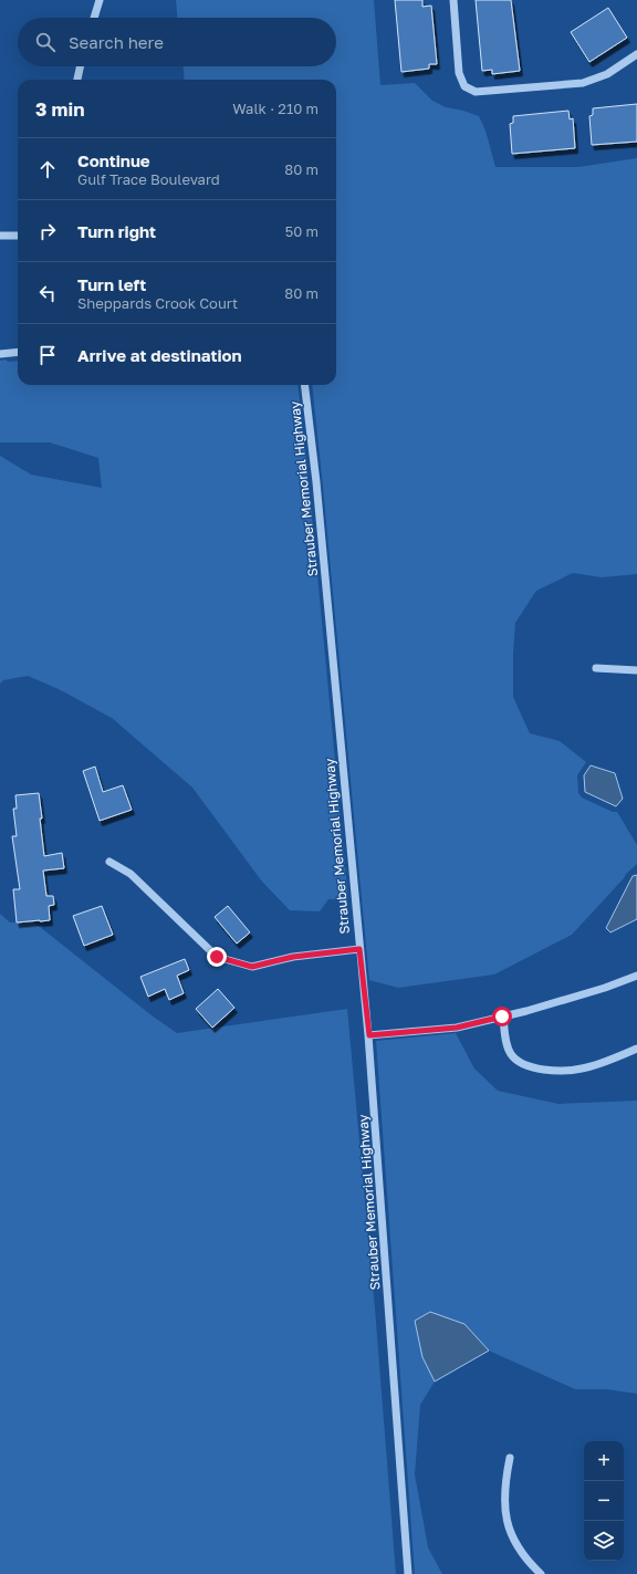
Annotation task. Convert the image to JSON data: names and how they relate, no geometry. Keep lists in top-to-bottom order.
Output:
{
  "streets": {
    "street": ["Strauber Memorial Highway"]
  },
  "page": {
    "search": "Search here",
    "heading": ["3 min", "Walk · 210 m"],
    "list": [
      ["Continue", "Gulf Trace Boulevard", "80 m"],
      ["Turn right", "50 m"],
      ["Turn left", "Sheppards Crook Court", "80 m"],
      "Arrive at destination"
    ],
    "map_buttons": ["+", "−"]
  }
}
